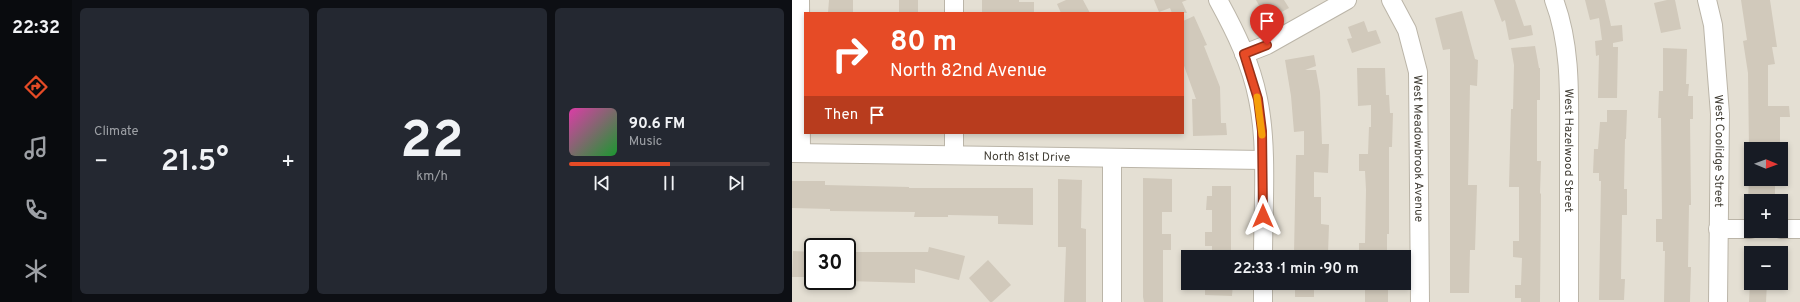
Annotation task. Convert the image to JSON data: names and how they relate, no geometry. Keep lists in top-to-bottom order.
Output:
{
  "streets": {
    "street": [
      "West Meadowbrook Avenue",
      "West Hazelwood Street",
      "West Coolidge Street",
      "North 81st Drive"
    ]
  },
  "north": "right",
  "page": {
    "tabs": "22:32",
    "tile": [
      "Climate",
      ["22", "km/h"]
    ],
    "turn": ["80 m", "North 82nd Avenue"],
    "then": "Then",
    "song": ["90.6 FM", "Music"],
    "map_buttons": ["+", "−"],
    "heat": ["−", "21.5°", "+"],
    "limit": "30",
    "trip": "22:33 · 1 min · 90 m"
  }
}
